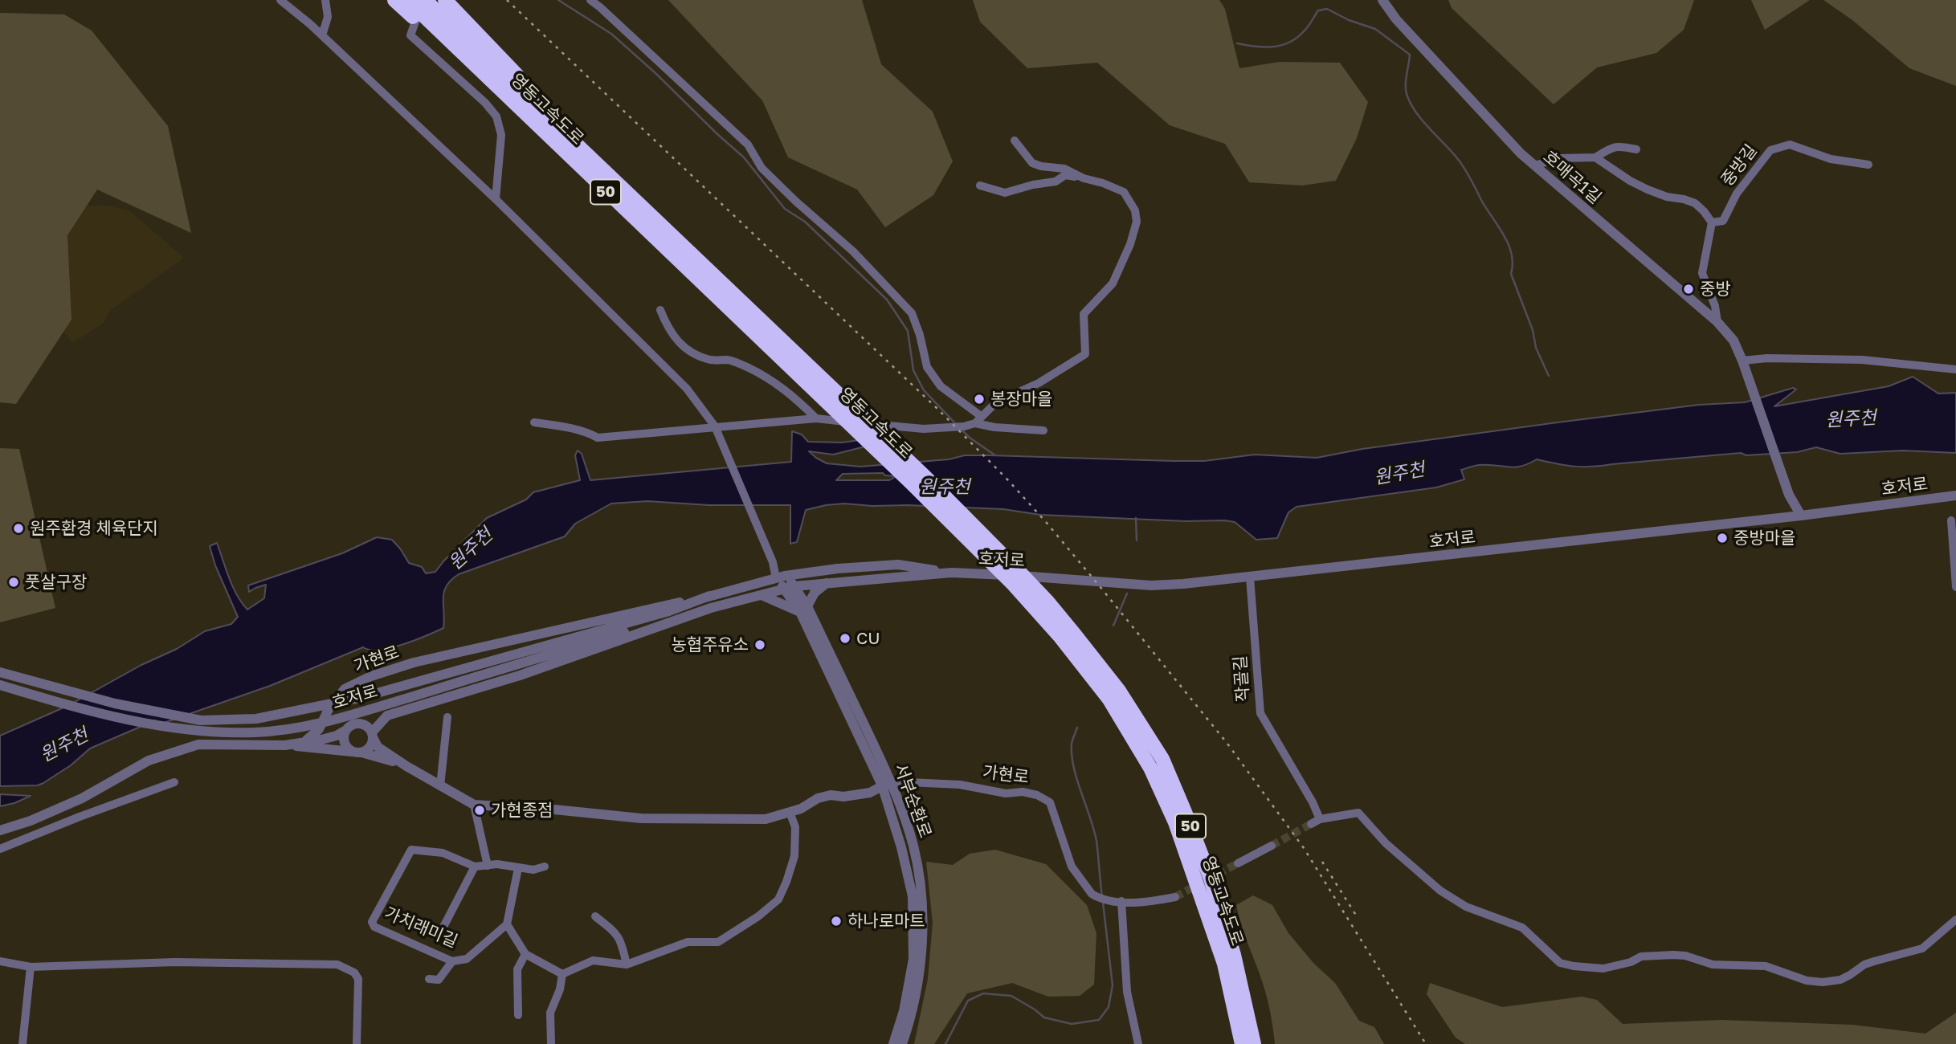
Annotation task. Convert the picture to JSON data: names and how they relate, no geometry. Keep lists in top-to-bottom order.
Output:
{
  "streets": {
    "highway": ["영동고속도로", "50"],
    "street": [
      "중방길",
      "호매곡1길",
      "호저로",
      "가현로",
      "작골길",
      "서부순환로",
      "가치래미길"
    ]
  },
  "crossings": [
    ["호매곡1길", "호저로"],
    ["호저로", "가현로"],
    ["호저로", "작골길"],
    ["호저로", "서부순환로"],
    ["가현로", "서부순환로"]
  ],
  "water": ["원주천"],
  "places": [
    "중방",
    "봉장마을",
    "원주환경 체육단지",
    "중방마을",
    "풋살구장",
    "CU",
    "농협주유소",
    "가현종점",
    "하나로마트"
  ]
}
